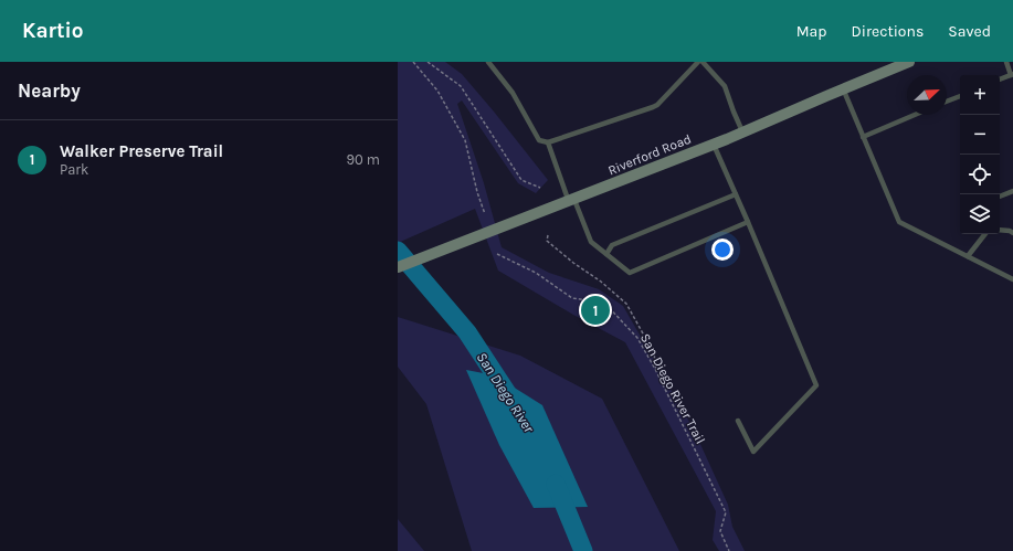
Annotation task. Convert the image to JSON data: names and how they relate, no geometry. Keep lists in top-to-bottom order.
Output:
{
  "streets": {
    "main road": ["Riverford Road"],
    "path": ["San Diego River Trail"]
  },
  "water": ["San Diego River"],
  "north": "top right",
  "page": {
    "header": "Kartio",
    "nav": ["Map", "Directions", "Saved"],
    "heading": "Nearby",
    "map_buttons": ["+", "−"],
    "list": [
      {
        "mark": "1",
        "name": "Walker Preserve Trail",
        "note": "Park",
        "value": "90 m"
      }
    ],
    "pins": "1"
  }
}
